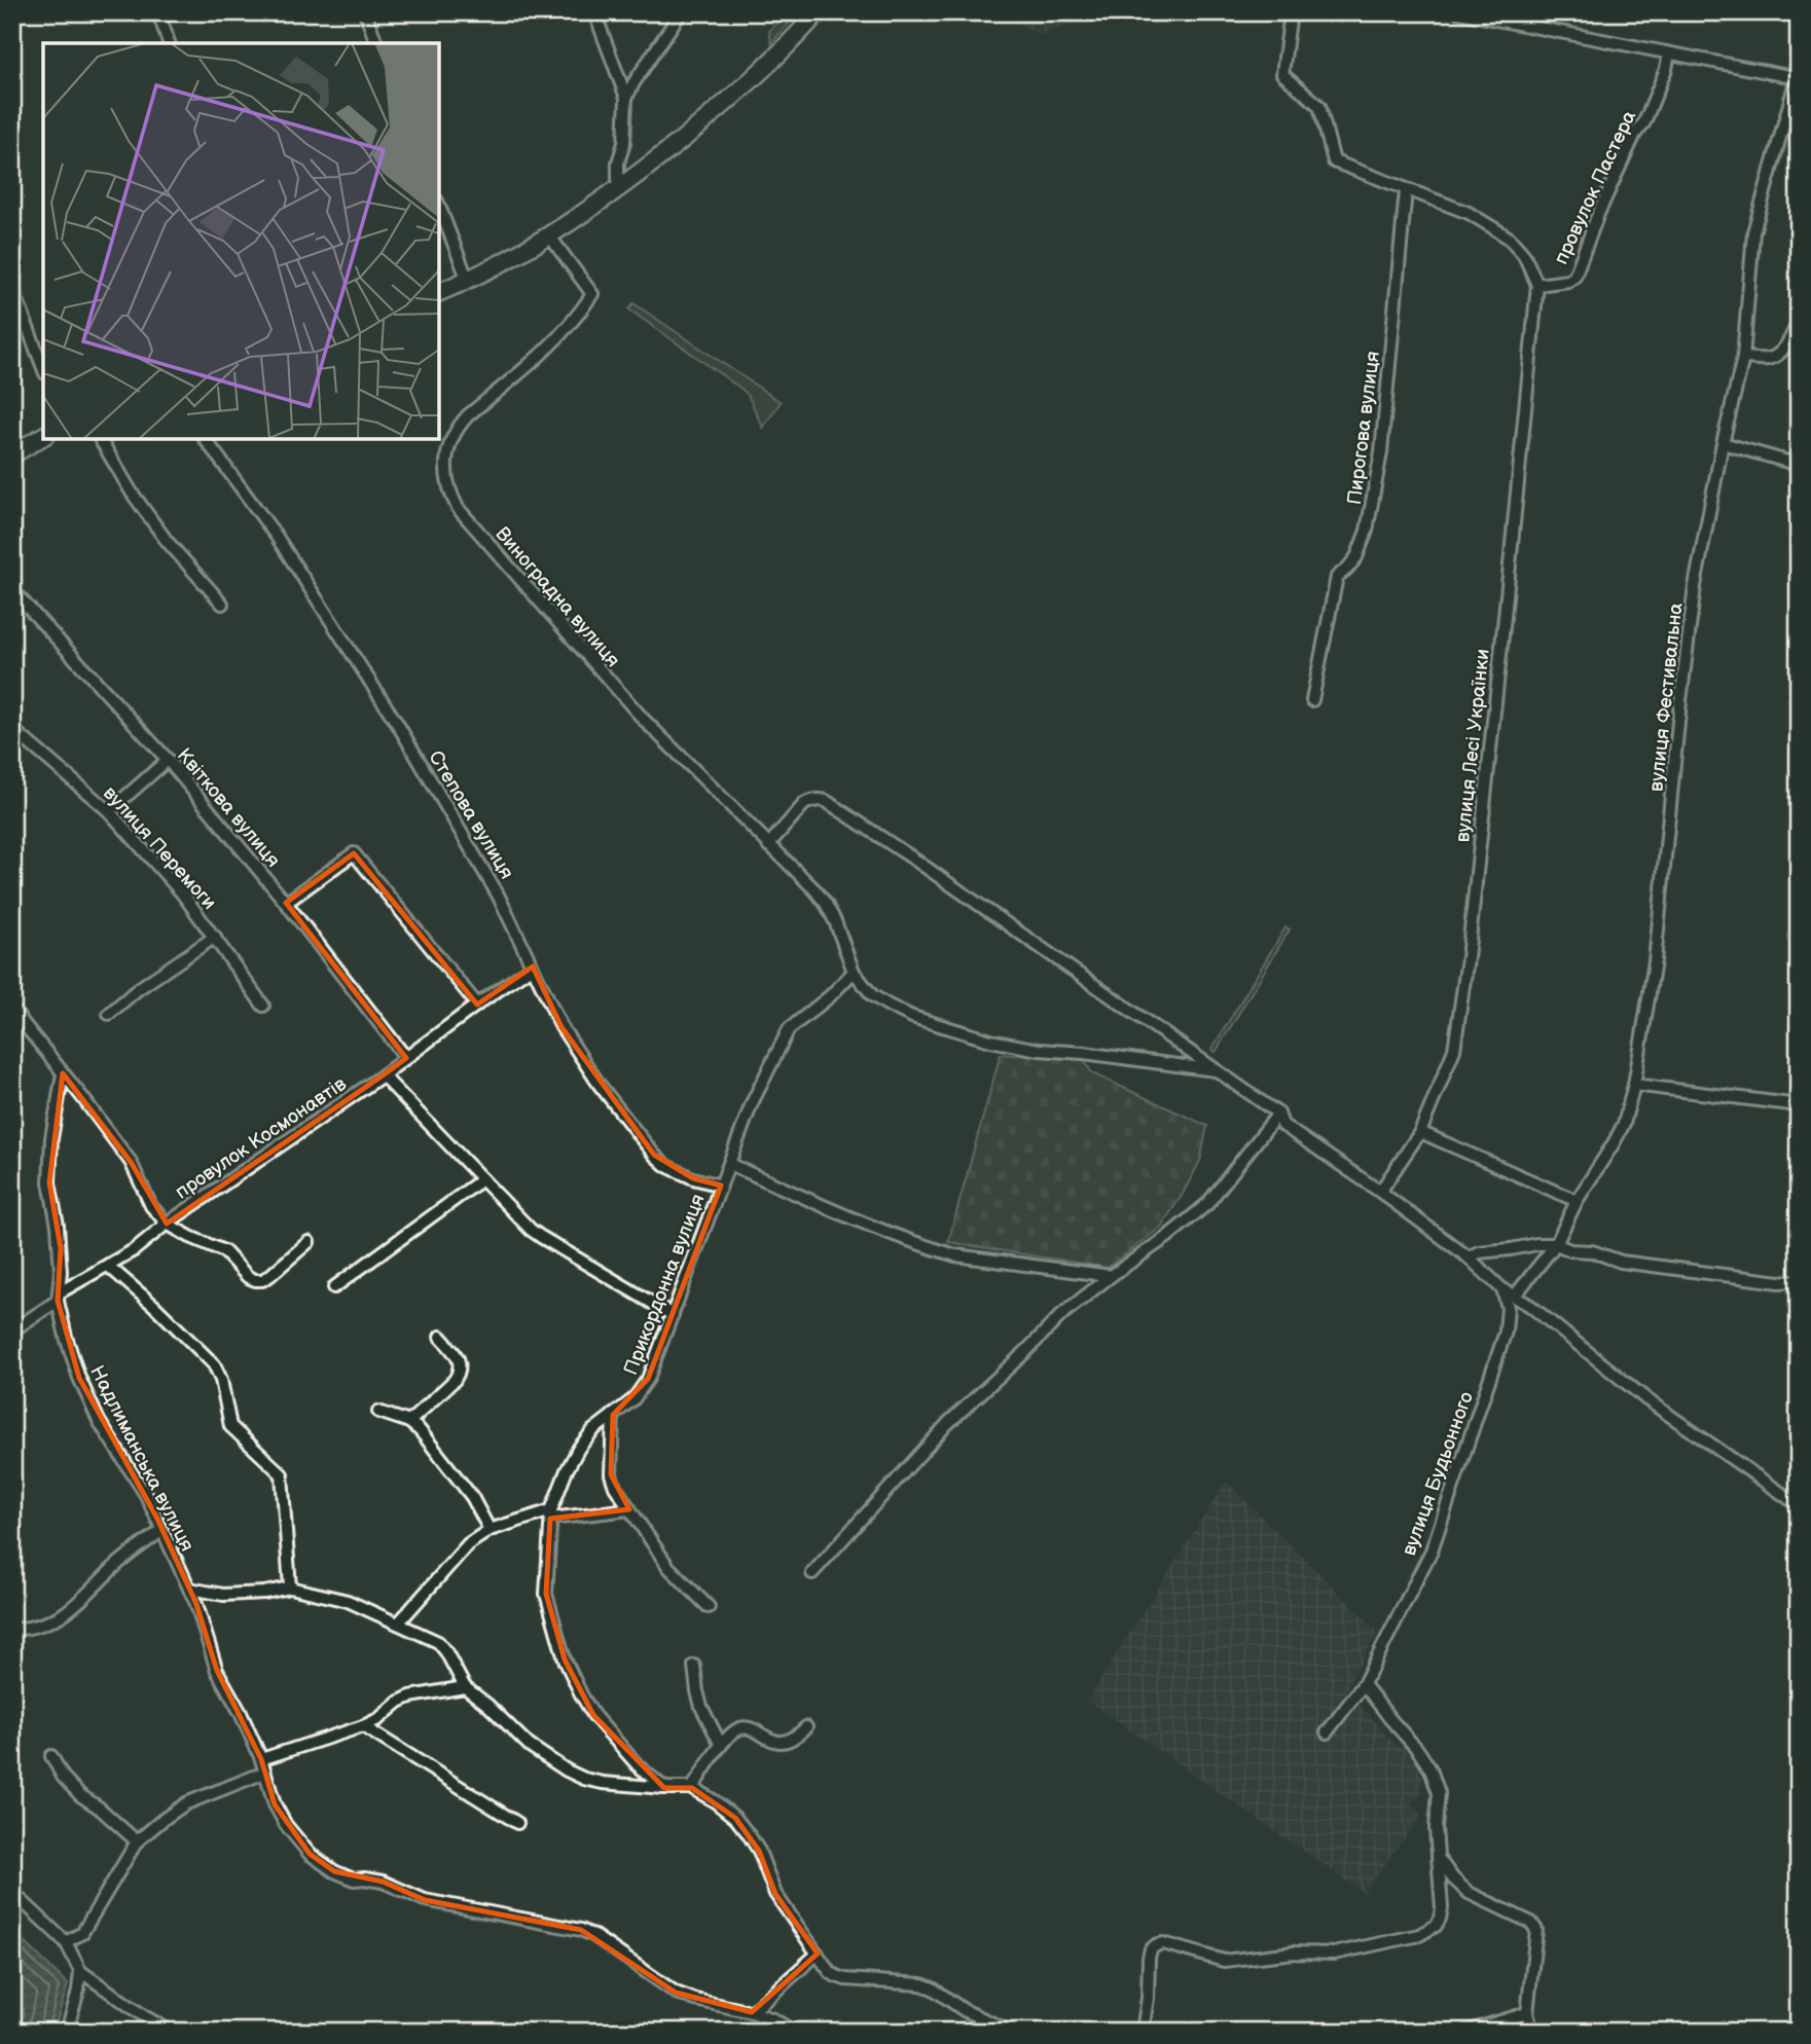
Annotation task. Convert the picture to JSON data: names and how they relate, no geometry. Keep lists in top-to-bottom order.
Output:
{
  "streets": {
    "street": [
      "провулок Пастера",
      "Пирогова вулиця",
      "Виноградна вулиця",
      "вулиця Фестивальна",
      "вулиця Лесі Українки",
      "Квіткова вулиця",
      "Степова вулиця",
      "вулиця Перемоги",
      "провулок Космонавтів",
      "Прикордонна вулиця",
      "Надлиманська вулиця",
      "вулиця Будьонного"
    ]
  },
  "crossings": [
    ["провулок Пастера", "Пирогова вулиця"],
    ["провулок Пастера", "вулиця Лесі Українки"],
    ["Виноградна вулиця", "Прикордонна вулиця"],
    ["Квіткова вулиця", "провулок Космонавтів"],
    ["Степова вулиця", "провулок Космонавтів"],
    ["Степова вулиця", "Прикордонна вулиця"],
    ["провулок Космонавтів", "Надлиманська вулиця"]
  ]
}
